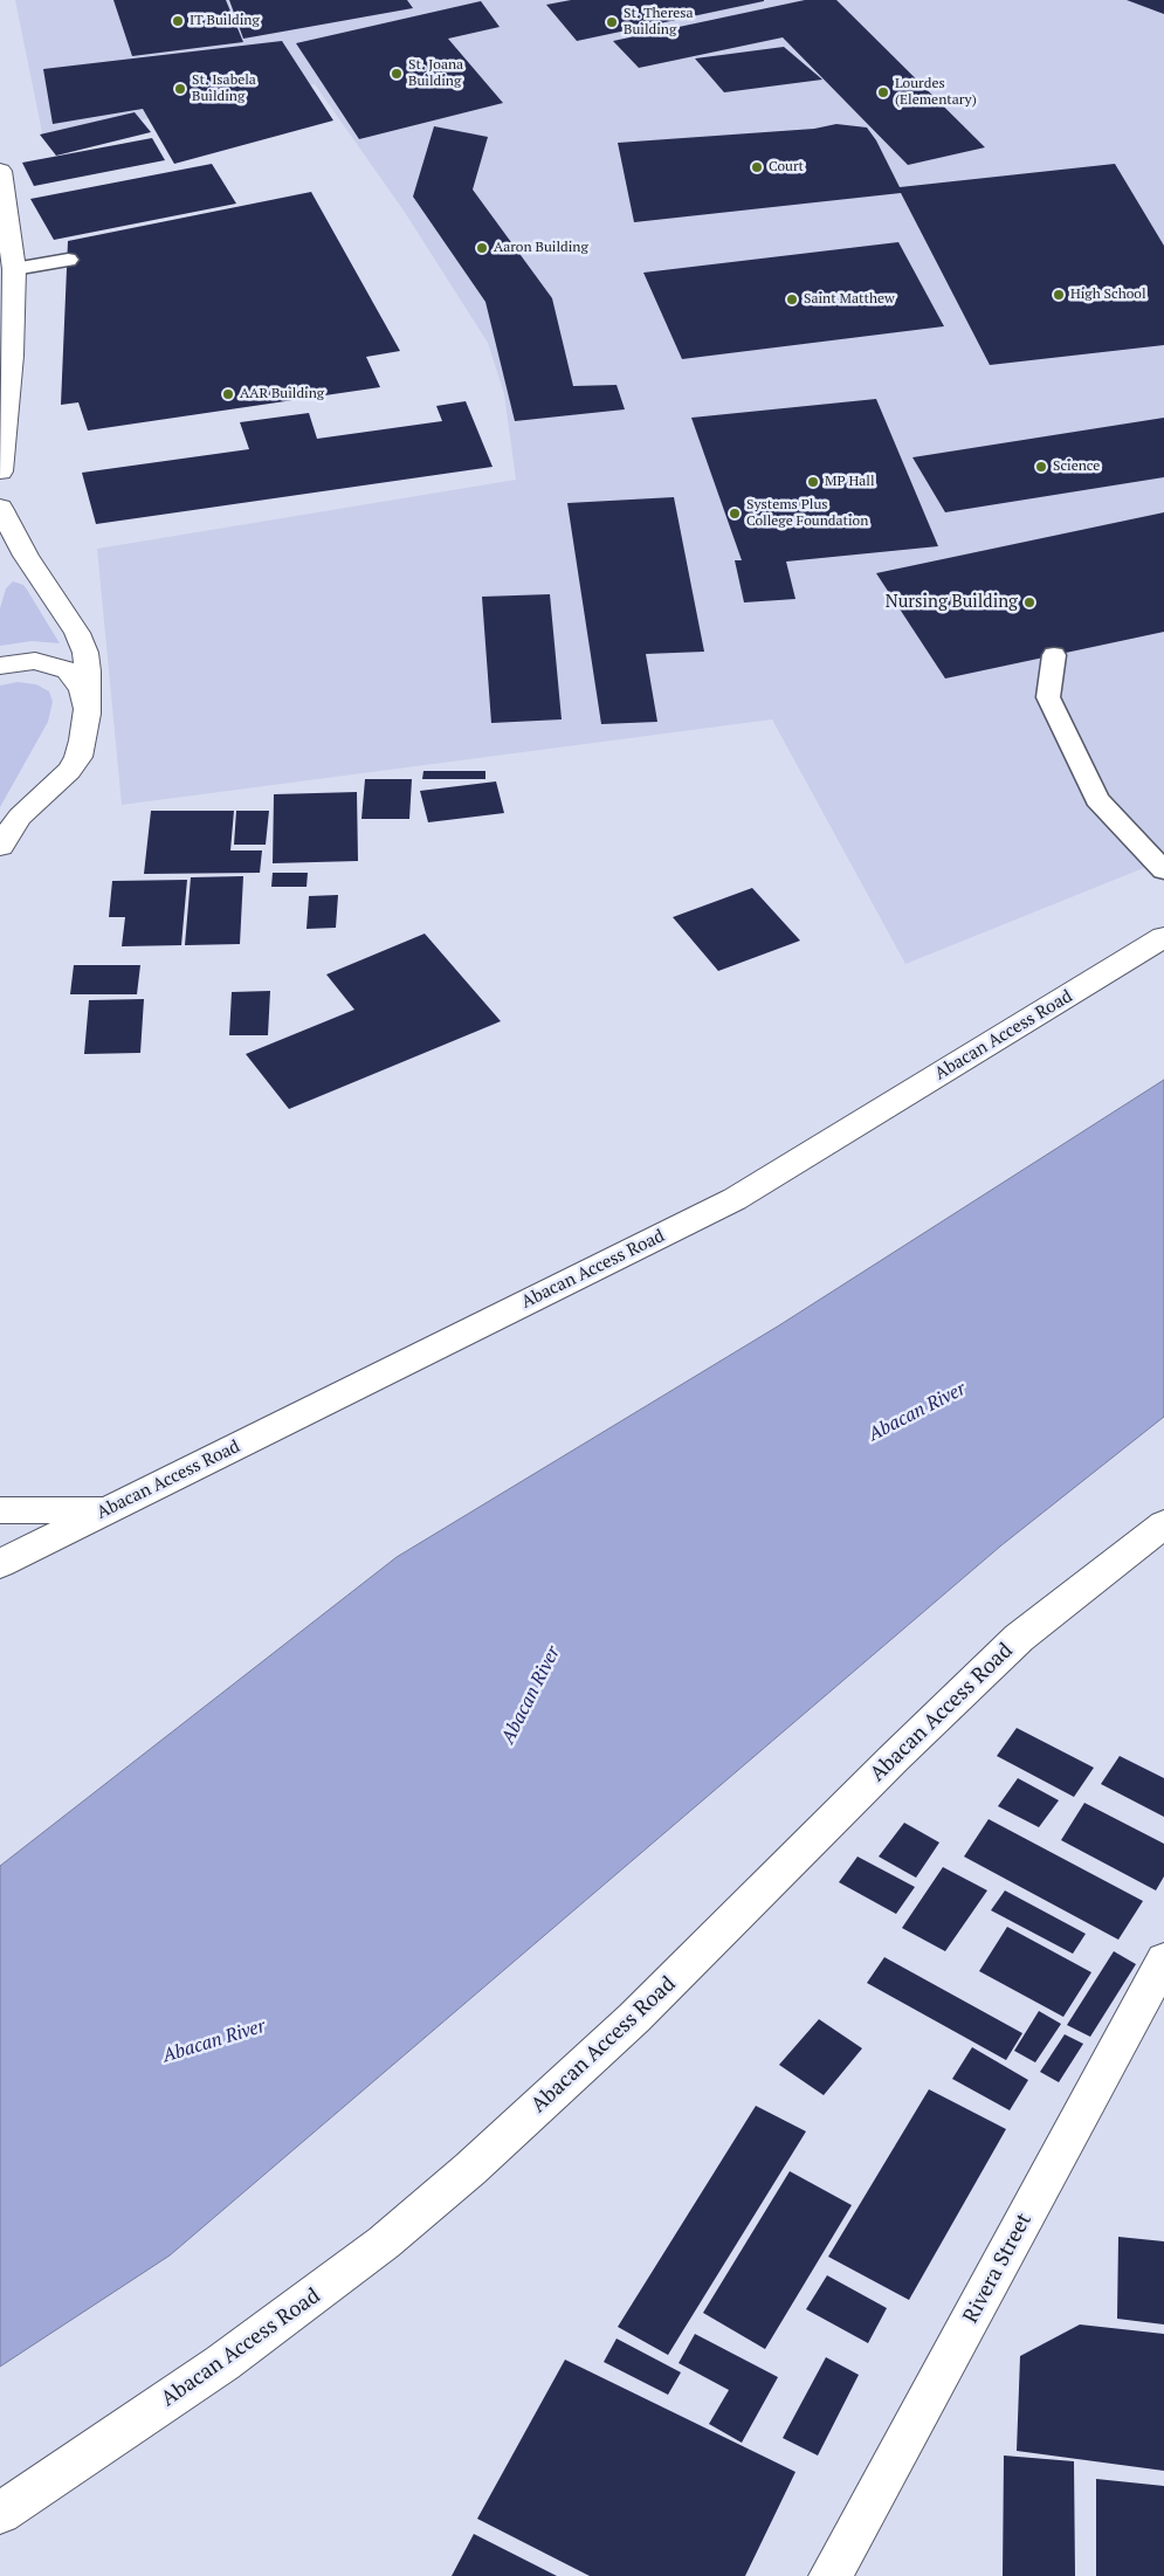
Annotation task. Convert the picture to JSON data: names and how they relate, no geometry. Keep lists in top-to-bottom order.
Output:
{
  "streets": {
    "main road": ["Abacan Access Road", "Rivera Street"]
  },
  "water": ["Abacan River"],
  "places": [
    "IT Building",
    "St. Theresa Building",
    "St. Joana Building",
    "St. Isabela Building",
    "Lourdes (Elementary)",
    "Court",
    "Aaron Building",
    "High School",
    "Saint Matthew",
    "AAR Building",
    "Science",
    "MP Hall",
    "Systems Plus College Foundation",
    "Nursing Building"
  ]
}
